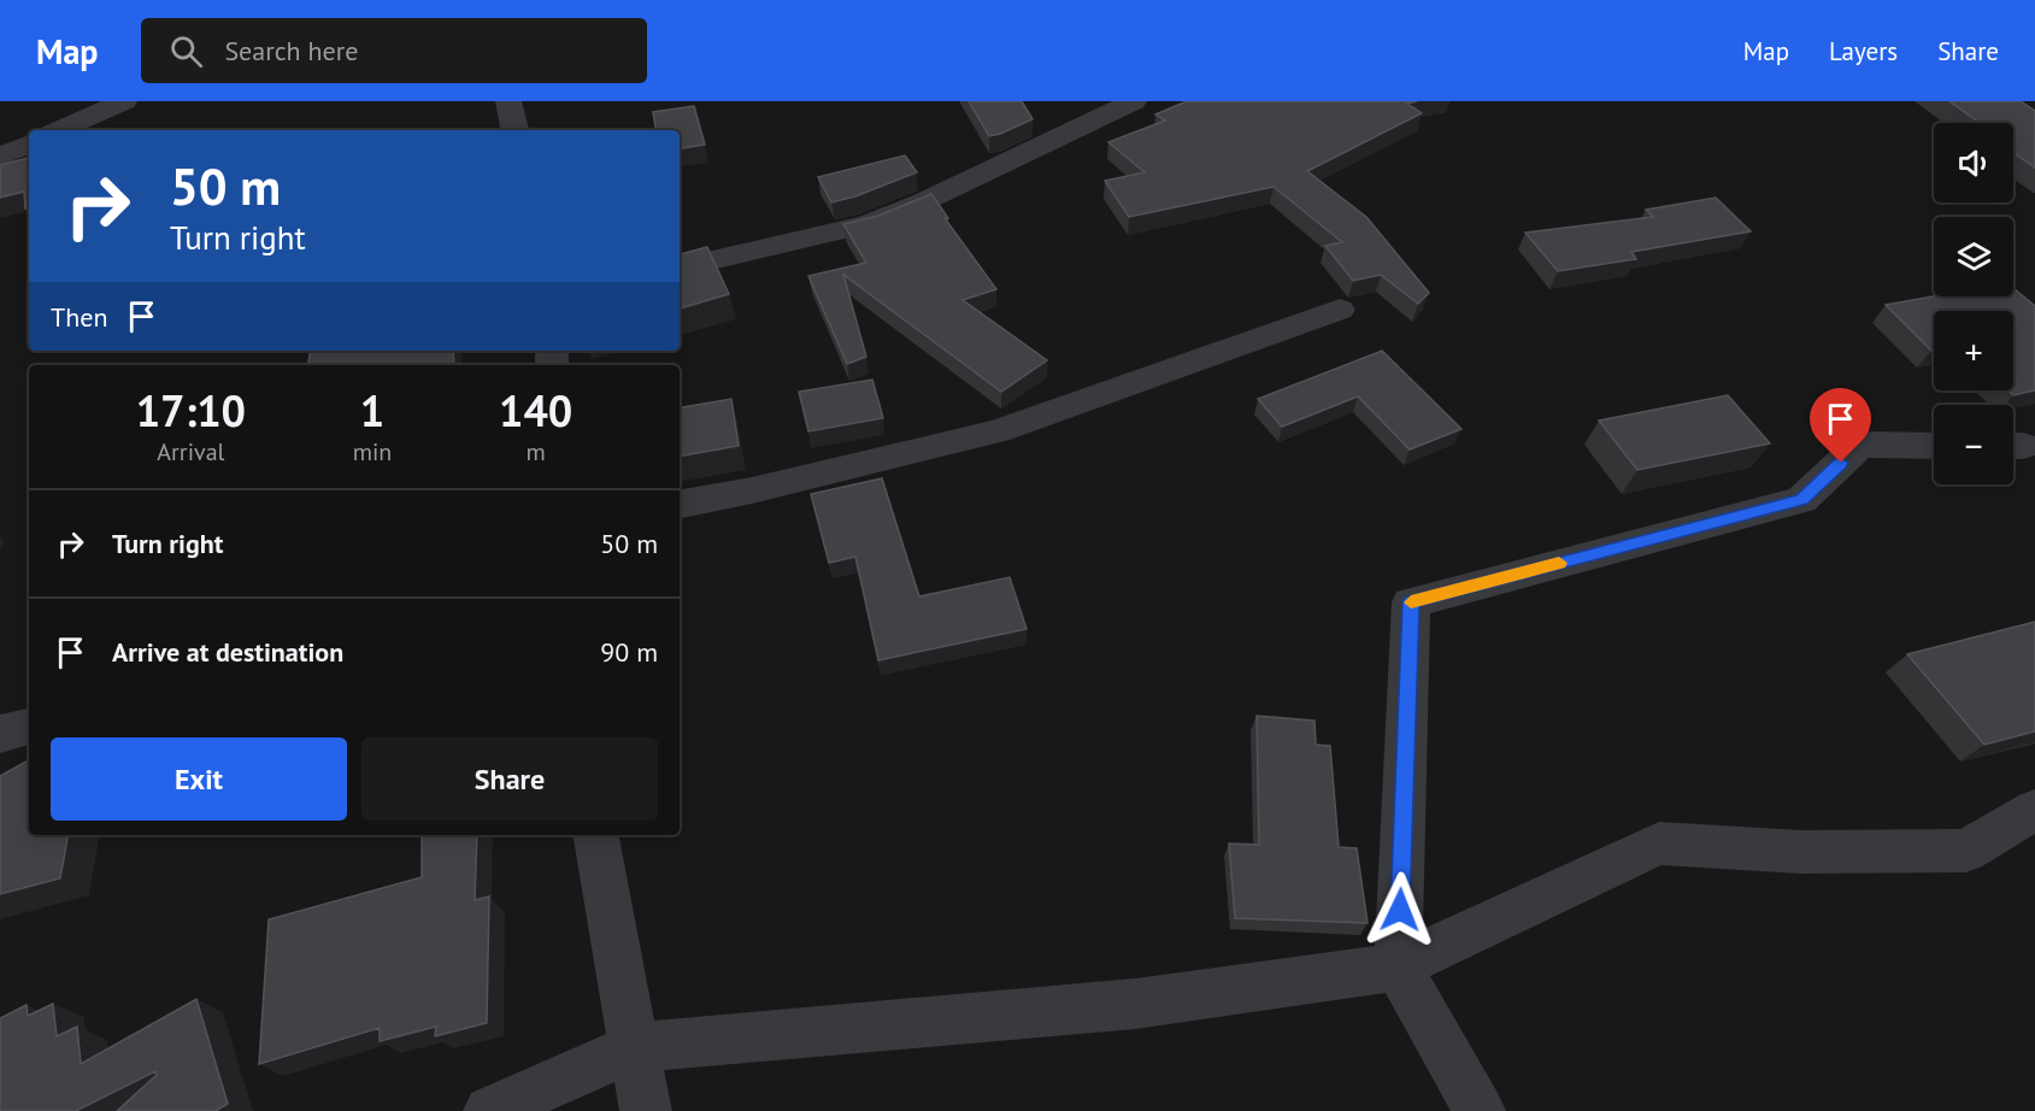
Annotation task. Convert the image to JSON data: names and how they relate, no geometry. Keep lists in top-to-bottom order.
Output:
{
  "page": {
    "header": "Map",
    "search": "Search here",
    "nav": ["Map", "Layers", "Share"],
    "map_buttons": ["+", "−"],
    "turn": ["50 m", "Turn right"],
    "then": "Then",
    "eta": [
      "17:10",
      "Arrival",
      "1",
      "min",
      "140",
      "m"
    ],
    "list": [
      {
        "name": "Turn right",
        "value": "50 m"
      },
      {
        "name": "Arrive at destination",
        "value": "90 m"
      }
    ],
    "buttons": ["Exit", "Share"]
  }
}
